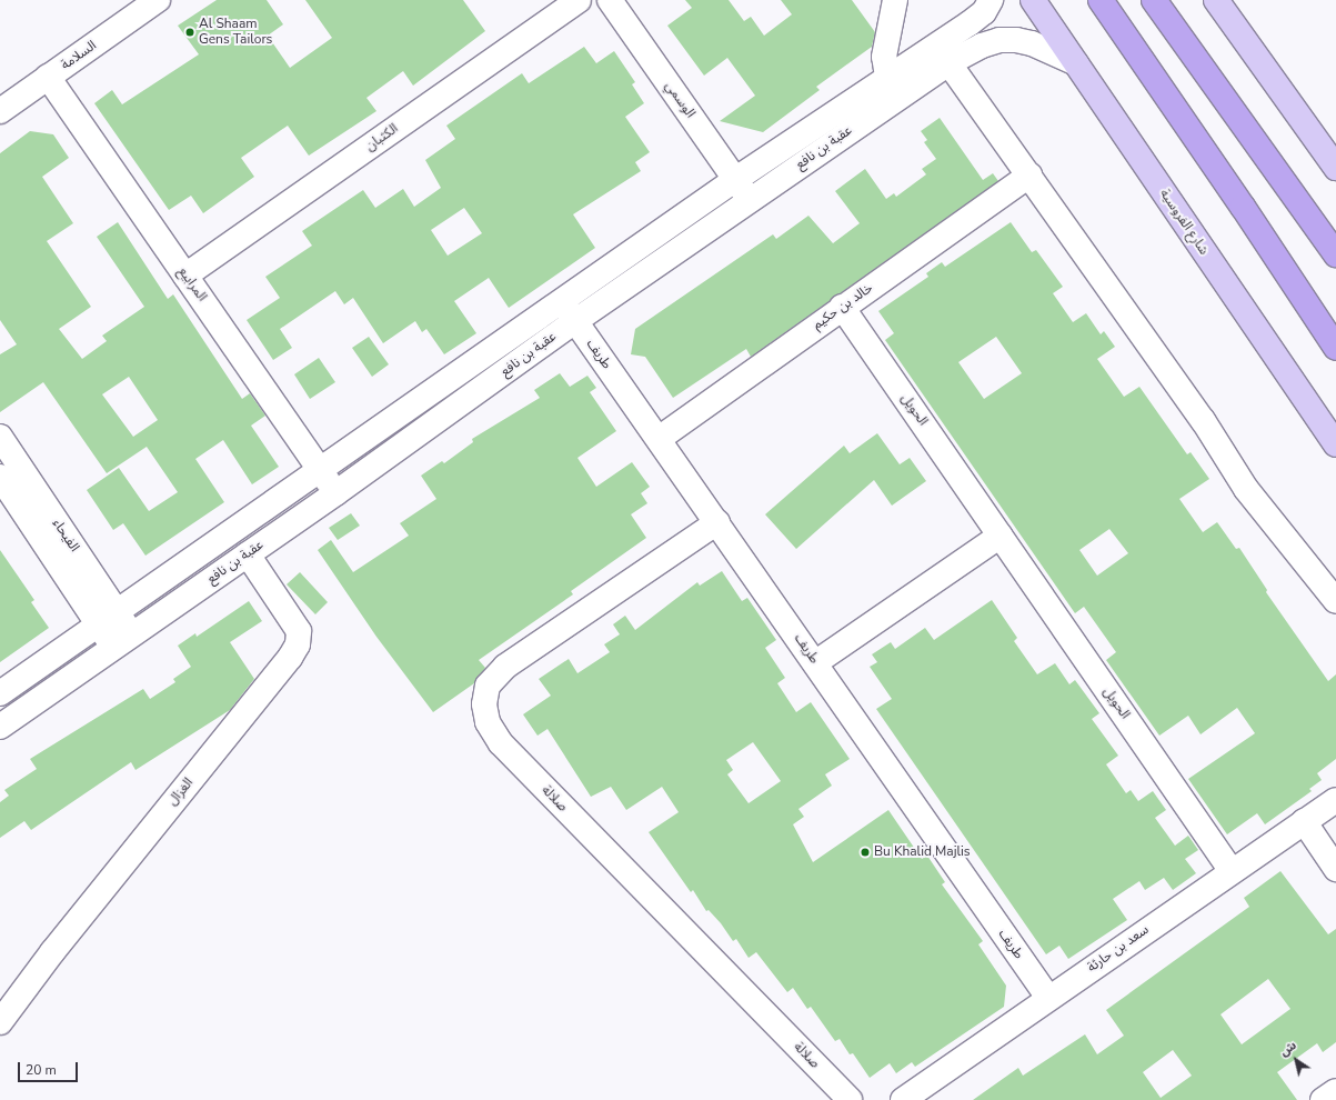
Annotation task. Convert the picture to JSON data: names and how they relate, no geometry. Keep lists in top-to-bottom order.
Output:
{
  "streets": {
    "main road": ["شارع الفروسية"],
    "street": [
      "السلامة",
      "الوسمي",
      "الكثبان",
      "عقبة بن نافع",
      "المرابيع",
      "خالد بن حكيم",
      "طريف",
      "الحويل",
      "الفيحاء",
      "الغزال",
      "صلالة",
      "سعد بن حارثة"
    ]
  },
  "crossings": [
    ["السلامة", "المرابيع"],
    ["الوسمي", "عقبة بن نافع"],
    ["الكثبان", "المرابيع"],
    ["عقبة بن نافع", "شارع الفروسية"],
    ["عقبة بن نافع", "المرابيع"],
    ["عقبة بن نافع", "طريف"],
    ["عقبة بن نافع", "الفيحاء"],
    ["عقبة بن نافع", "الغزال"],
    ["خالد بن حكيم", "طريف"],
    ["خالد بن حكيم", "الحويل"],
    ["طريف", "صلالة"],
    ["طريف", "سعد بن حارثة"],
    ["الحويل", "سعد بن حارثة"]
  ],
  "places": ["Al Shaam Gens Tailors", "Bu Khalid Majlis"],
  "scale_bar": "20 m",
  "north": "top left"
}
